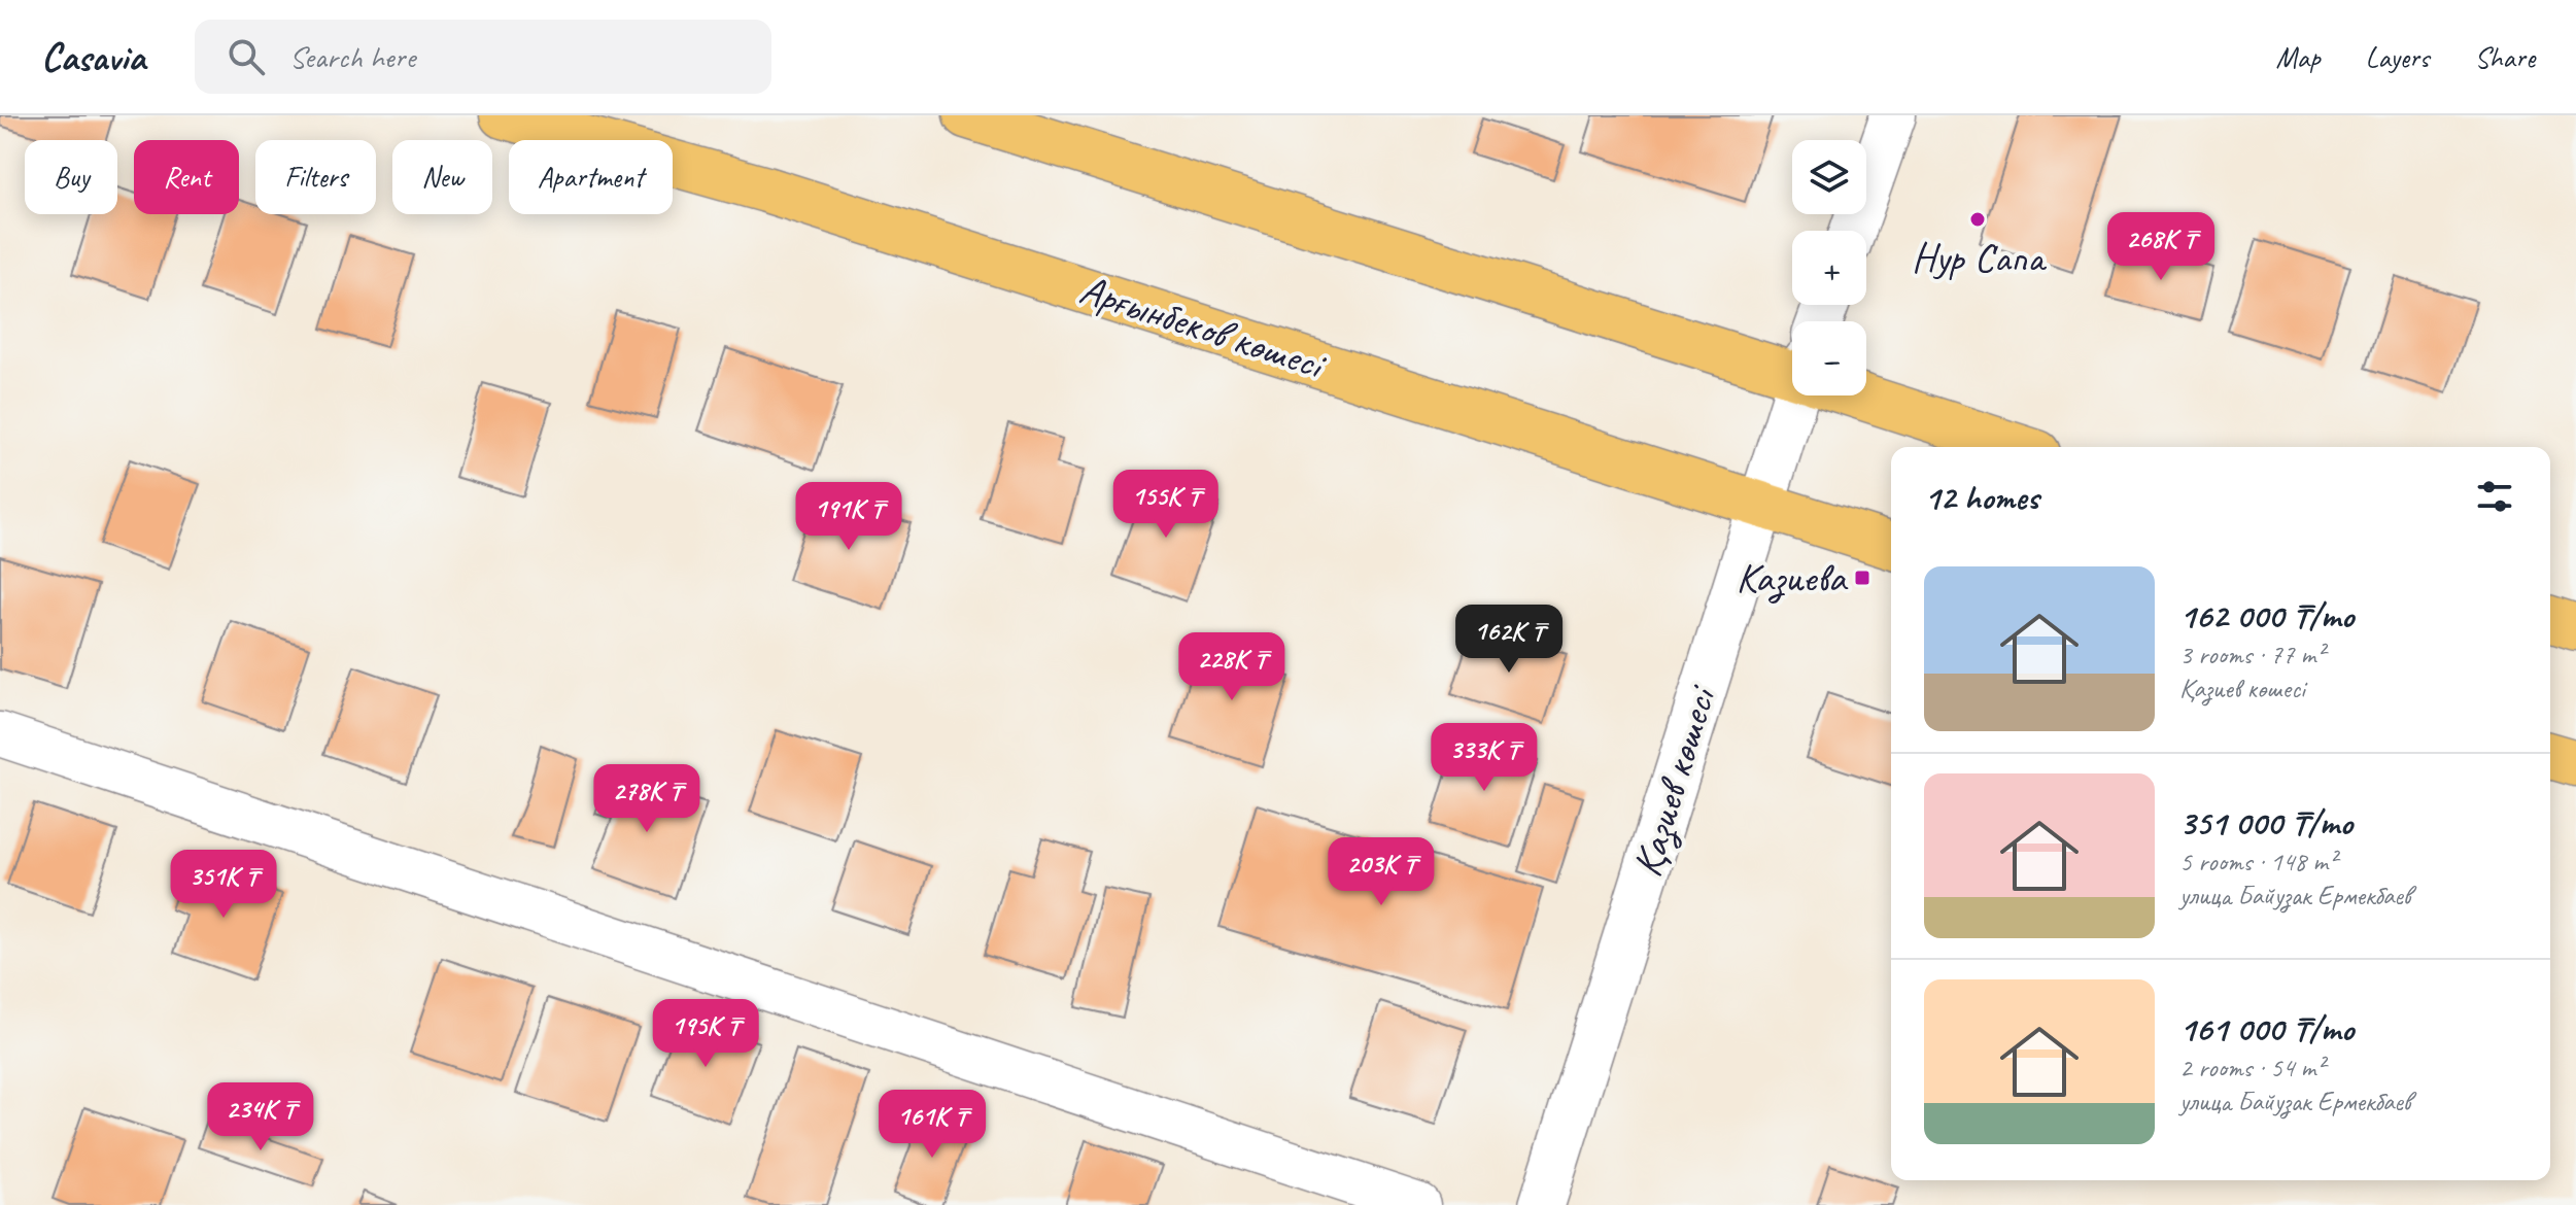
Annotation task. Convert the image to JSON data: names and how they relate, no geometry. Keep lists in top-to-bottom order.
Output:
{
  "streets": {
    "main road": ["Арғынбеков көшесі"],
    "street": ["Қазиев көшесі"]
  },
  "crossings": [
    ["Арғынбеков көшесі", "Қазиев көшесі"]
  ],
  "places": {
    "other": ["Нур Сапа"],
    "transit": ["Казиева"]
  },
  "page": {
    "header": "Casavia",
    "search": "Search here",
    "nav": ["Map", "Layers", "Share"],
    "map_buttons": ["+", "−"],
    "chip": [
      "Buy",
      "Rent",
      "Filters",
      "New",
      "Apartment"
    ],
    "price": [
      "268K ₸",
      "155K ₸",
      "191K ₸",
      "162K ₸",
      "228K ₸",
      "333K ₸",
      "278K ₸",
      "203K ₸",
      "351K ₸",
      "195K ₸",
      "234K ₸",
      "161K ₸"
    ],
    "heading": "12 homes",
    "list": [
      {
        "name": "162 000 ₸/mo",
        "note": "3 rooms · 77 m² · Қазиев көшесі"
      },
      {
        "name": "351 000 ₸/mo",
        "note": "5 rooms · 148 m² · улица Байузак Ермекбаев"
      },
      {
        "name": "161 000 ₸/mo",
        "note": "2 rooms · 54 m² · улица Байузак Ермекбаев"
      }
    ]
  }
}
